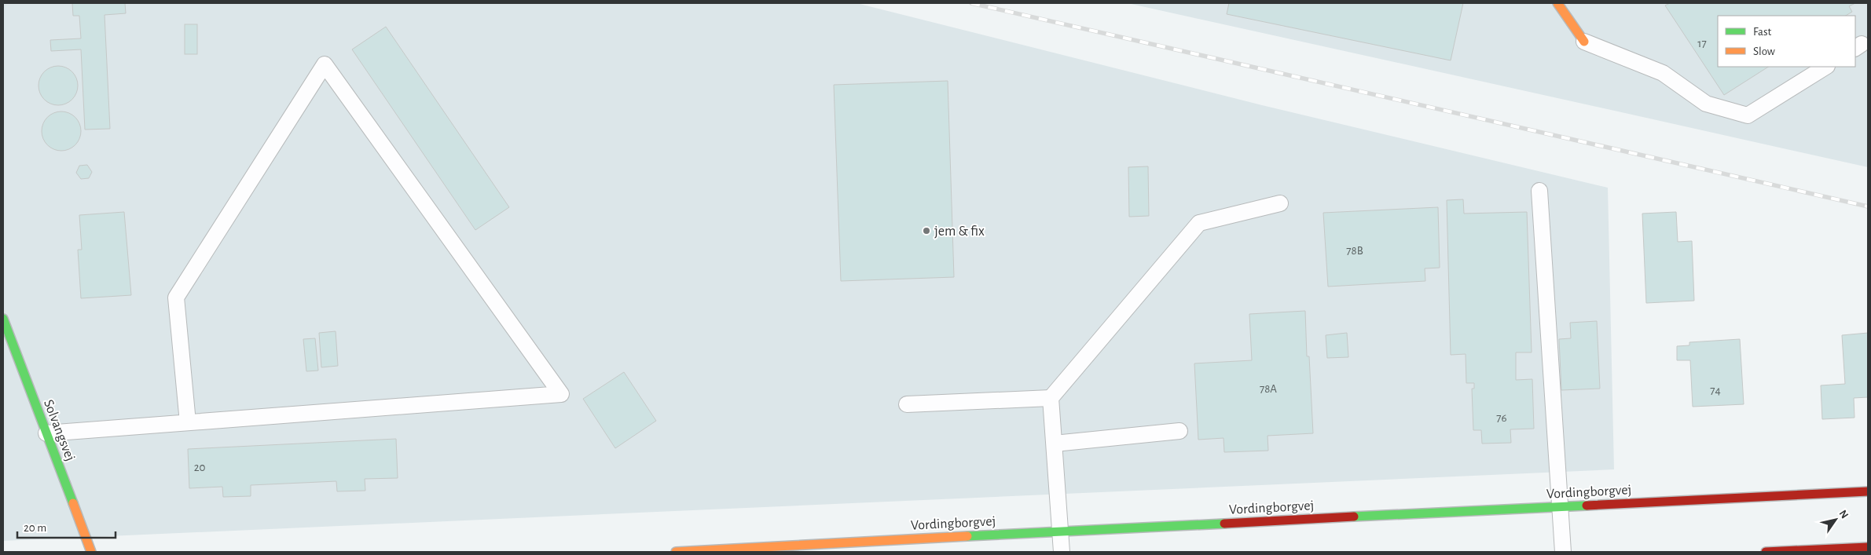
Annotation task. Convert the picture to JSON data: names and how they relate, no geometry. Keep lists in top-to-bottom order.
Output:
{
  "streets": {
    "main road": ["Solvangsvej", "Vordingborgvej"]
  },
  "places": ["jem & fix"],
  "house_numbers": [
    "17",
    "78B",
    "78A",
    "74",
    "76",
    "20"
  ],
  "legend": ["Fast", "Slow"],
  "scale_bar": "20 m",
  "north": "top right"
}
